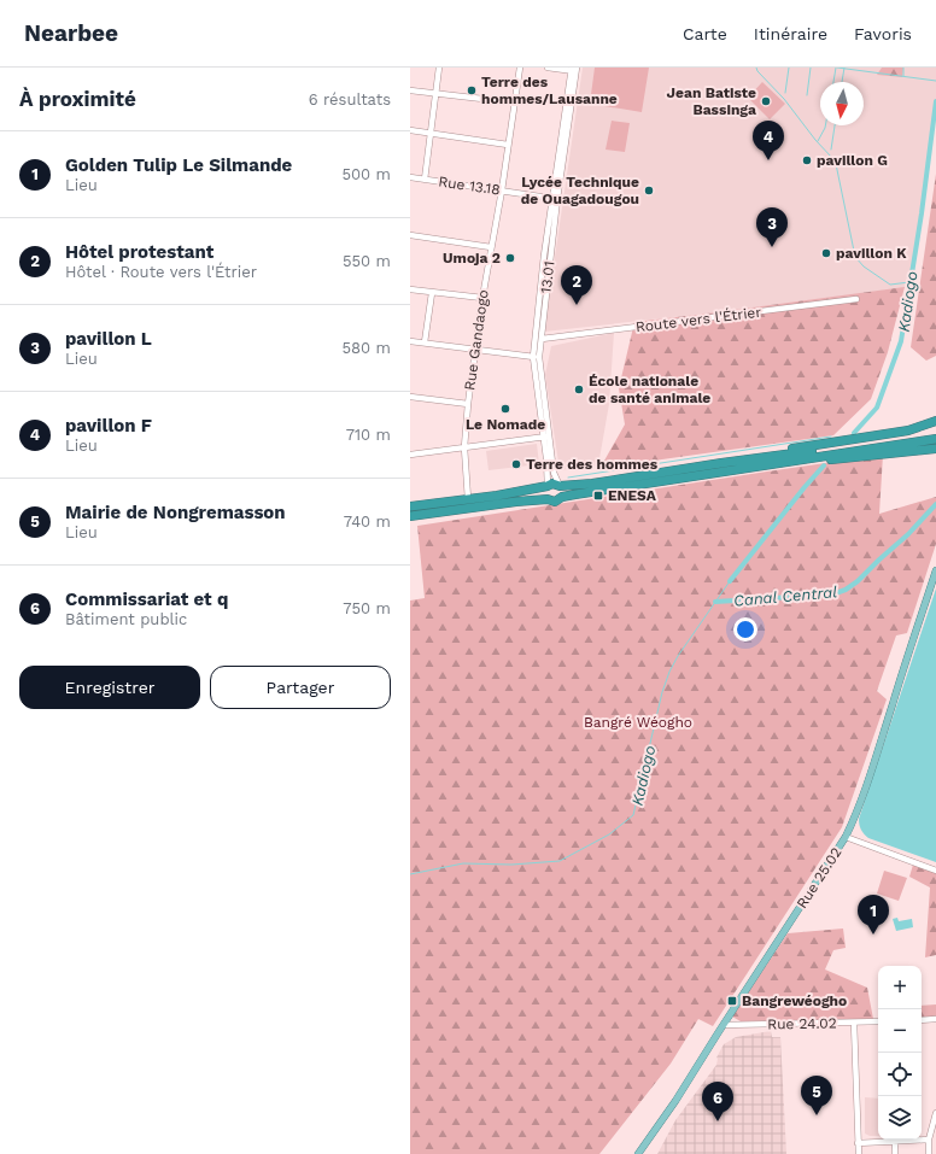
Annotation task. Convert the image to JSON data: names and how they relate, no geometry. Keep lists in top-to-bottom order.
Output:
{
  "streets": {
    "main road": ["Rue 25.02"],
    "street": [
      "Rue 13.18",
      "13.01",
      "Route vers l'Étrier",
      "Rue Gandaogo",
      "Rue 24.02"
    ]
  },
  "crossings": [
    ["Rue 13.18", "13.01"],
    ["Rue 13.18", "Rue Gandaogo"],
    ["13.01", "Route vers l'Étrier"],
    ["Rue 25.02", "Rue 24.02"]
  ],
  "water": ["Kadiogo", "Canal Central"],
  "parks": ["Bangré Wéogho"],
  "places": {
    "other": [
      "Terre des hommes/Lausanne",
      "Jean Batiste Bassinga",
      "pavillon G",
      "Lycée Technique de Ouagadougou",
      "pavillon K",
      "Umoja 2",
      "École nationale de santé animale",
      "Le Nomade",
      "Terre des hommes"
    ],
    "transit": ["ENESA", "Bangrewéogho"]
  },
  "north": "bottom",
  "page": {
    "header": "Nearbee",
    "nav": ["Carte", "Itinéraire", "Favoris"],
    "heading": ["À proximité", "6 résultats"],
    "pins": [
      "4",
      "3",
      "2",
      "1",
      "5",
      "6"
    ],
    "list": [
      {
        "mark": "1",
        "name": "Golden Tulip Le Silmande",
        "note": "Lieu",
        "value": "500 m"
      },
      {
        "mark": "2",
        "name": "Hôtel protestant",
        "note": "Hôtel · Route vers l'Étrier",
        "value": "550 m"
      },
      {
        "mark": "3",
        "name": "pavillon L",
        "note": "Lieu",
        "value": "580 m"
      },
      {
        "mark": "4",
        "name": "pavillon F",
        "note": "Lieu",
        "value": "710 m"
      },
      {
        "mark": "5",
        "name": "Mairie de Nongremasson",
        "note": "Lieu",
        "value": "740 m"
      },
      {
        "mark": "6",
        "name": "Commissariat et q",
        "note": "Bâtiment public",
        "value": "750 m"
      }
    ],
    "buttons": ["Enregistrer", "Partager"],
    "map_buttons": ["+", "−"]
  }
}
